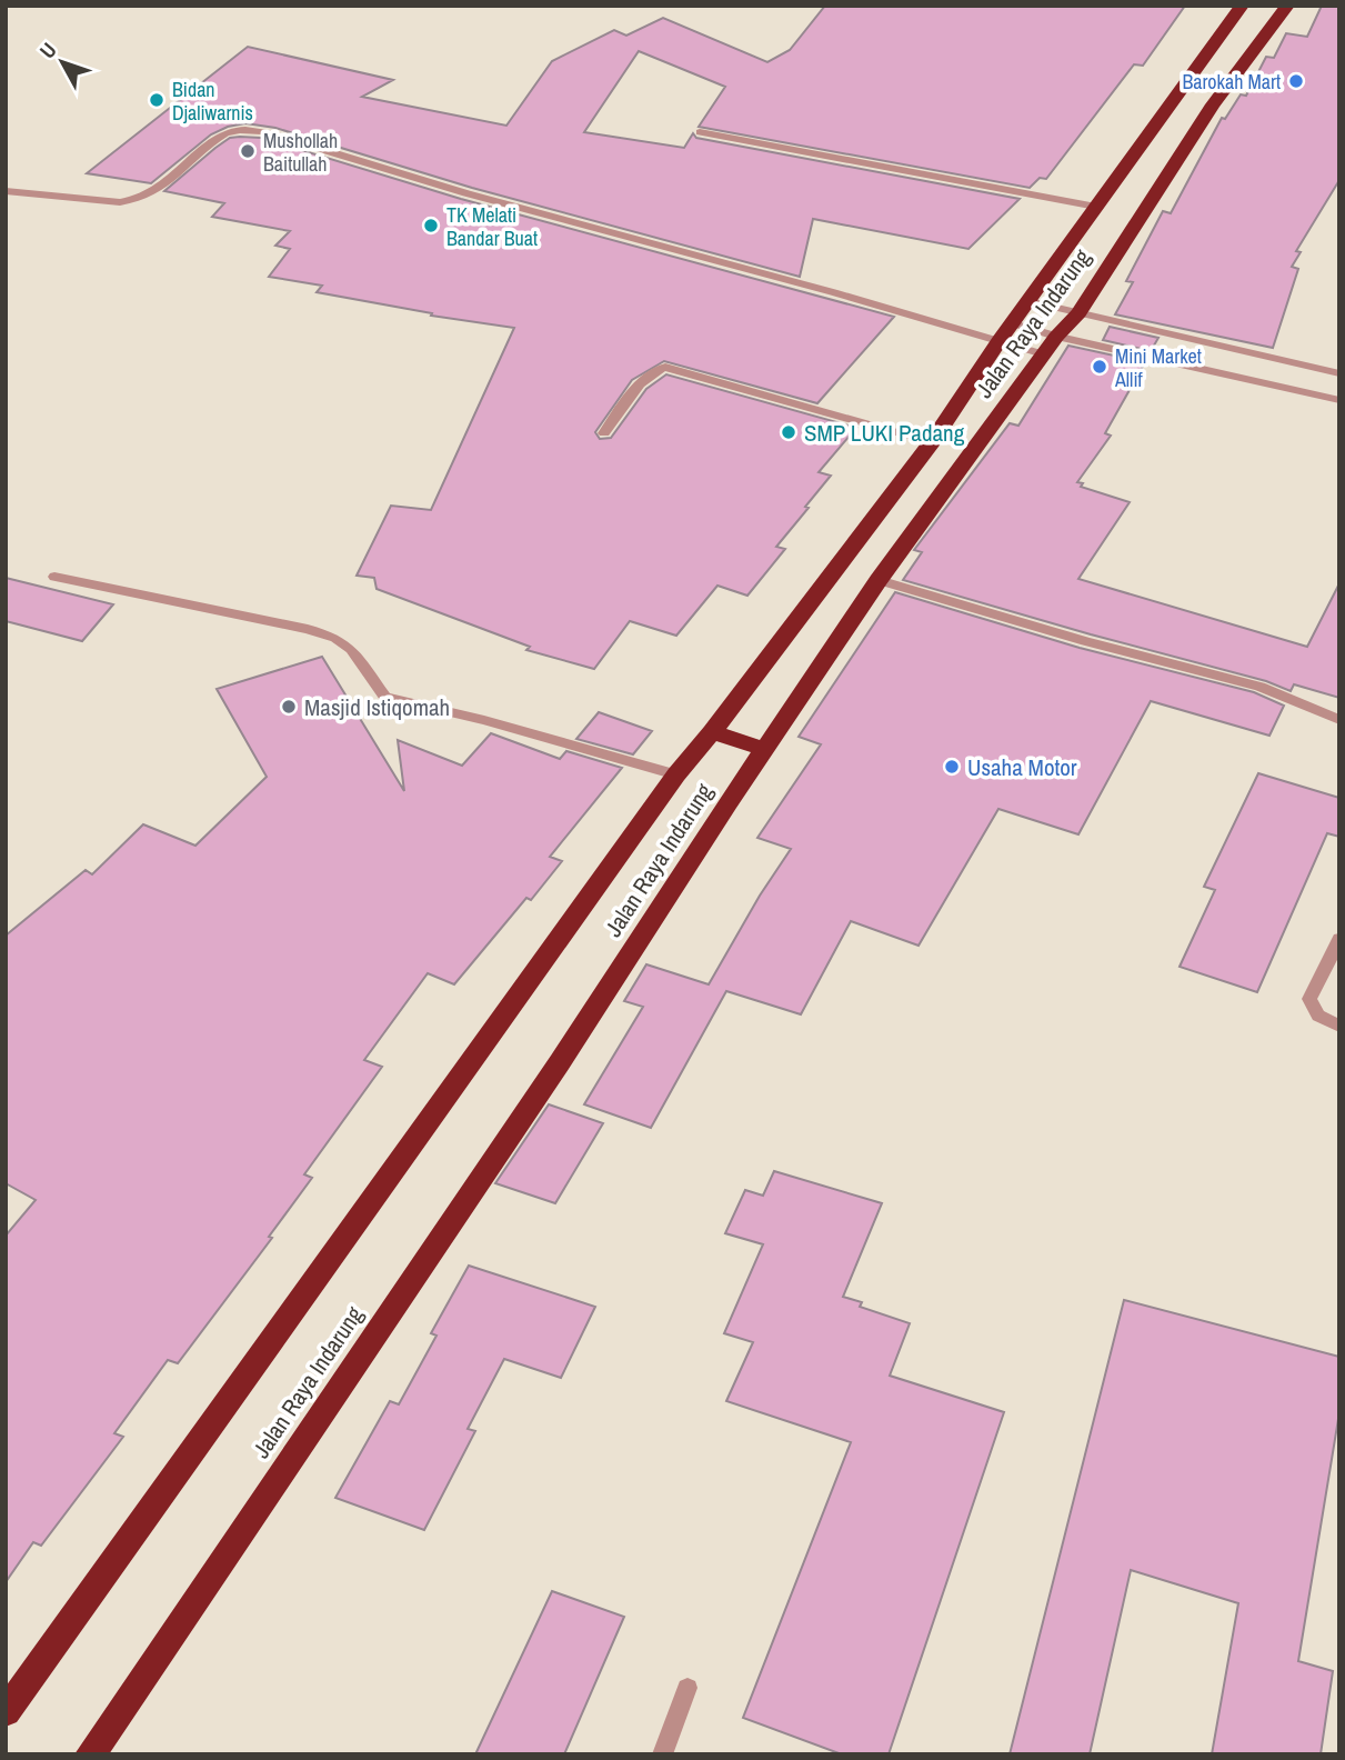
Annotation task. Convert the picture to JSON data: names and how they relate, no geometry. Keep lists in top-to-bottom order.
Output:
{
  "streets": {
    "highway": ["Jalan Raya Indarung"]
  },
  "places": [
    "Barokah Mart",
    "Bidan Djaliwarnis",
    "Mushollah Baitullah",
    "TK Melati Bandar Buat",
    "Mini Market Allif",
    "SMP LUKI Padang",
    "Masjid Istiqomah",
    "Usaha Motor"
  ],
  "north": "top left"
}
